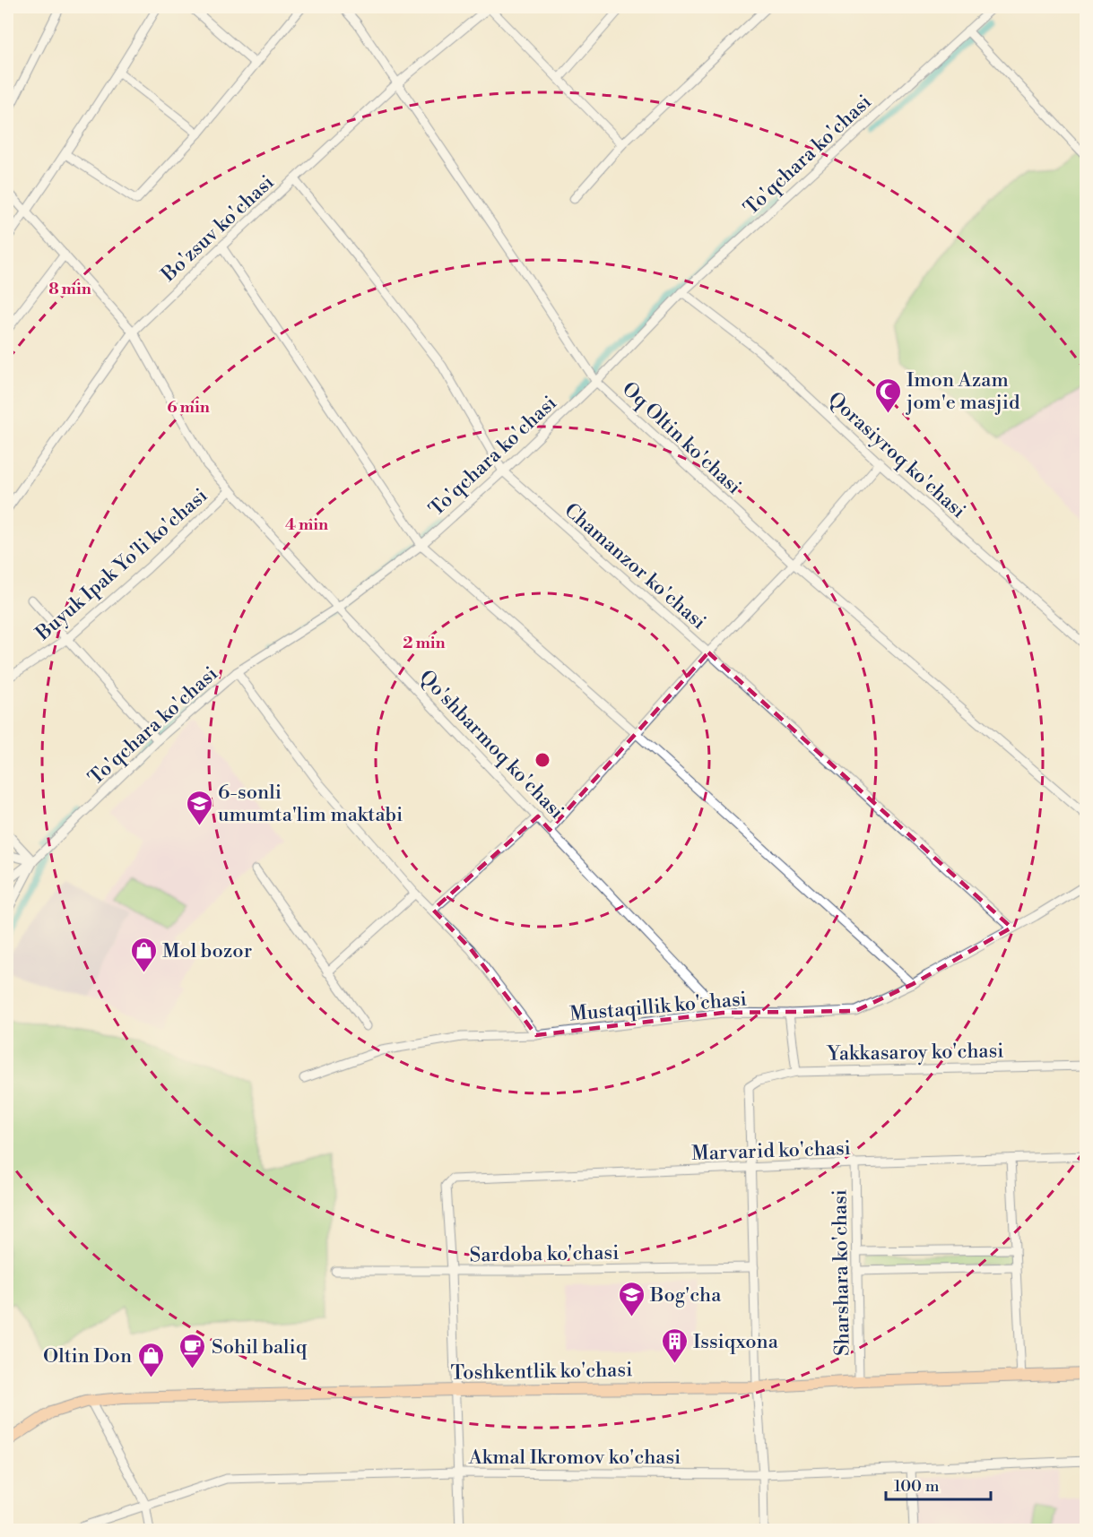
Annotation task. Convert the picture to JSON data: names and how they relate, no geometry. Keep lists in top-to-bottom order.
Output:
{
  "streets": {
    "main road": ["Toshkentlik ko'chasi"],
    "street": [
      "To'qchara ko'chasi",
      "Bo'zsuv ko'chasi",
      "Oq Oltin ko'chasi",
      "Qorasiyroq ko'chasi",
      "Buyuk Ipak Yo'li ko'chasi",
      "Chamanzor ko'chasi",
      "Qo'shbarmoq ko'chasi",
      "Mustaqillik ko'chasi",
      "Yakkasaroy ko'chasi",
      "Marvarid ko'chasi",
      "Sardoba ko'chasi",
      "Sharshara ko'chasi",
      "Akmal Ikromov ko'chasi"
    ]
  },
  "crossings": [
    ["To'qchara ko'chasi", "Oq Oltin ko'chasi"],
    ["To'qchara ko'chasi", "Qorasiyroq ko'chasi"],
    ["To'qchara ko'chasi", "Chamanzor ko'chasi"],
    ["To'qchara ko'chasi", "Qo'shbarmoq ko'chasi"],
    ["Bo'zsuv ko'chasi", "Oq Oltin ko'chasi"],
    ["Bo'zsuv ko'chasi", "Chamanzor ko'chasi"],
    ["Bo'zsuv ko'chasi", "Qo'shbarmoq ko'chasi"],
    ["Buyuk Ipak Yo'li ko'chasi", "Qo'shbarmoq ko'chasi"],
    ["Chamanzor ko'chasi", "Mustaqillik ko'chasi"],
    ["Qo'shbarmoq ko'chasi", "Mustaqillik ko'chasi"],
    ["Yakkasaroy ko'chasi", "Marvarid ko'chasi"],
    ["Marvarid ko'chasi", "Sardoba ko'chasi"],
    ["Marvarid ko'chasi", "Sharshara ko'chasi"],
    ["Sharshara ko'chasi", "Toshkentlik ko'chasi"]
  ],
  "places": {
    "mosque": ["Imon Azam jom'e masjid"],
    "school or university": ["6-sonli umumta'lim maktabi", "Bog'cha"],
    "shop": ["Mol bozor", "Oltin Don"],
    "building": ["Issiqxona"],
    "cafe": ["Sohil baliq"]
  },
  "scale_bar": "100 m",
  "rings": [
    "8 min",
    "6 min",
    "4 min",
    "2 min"
  ]
}
